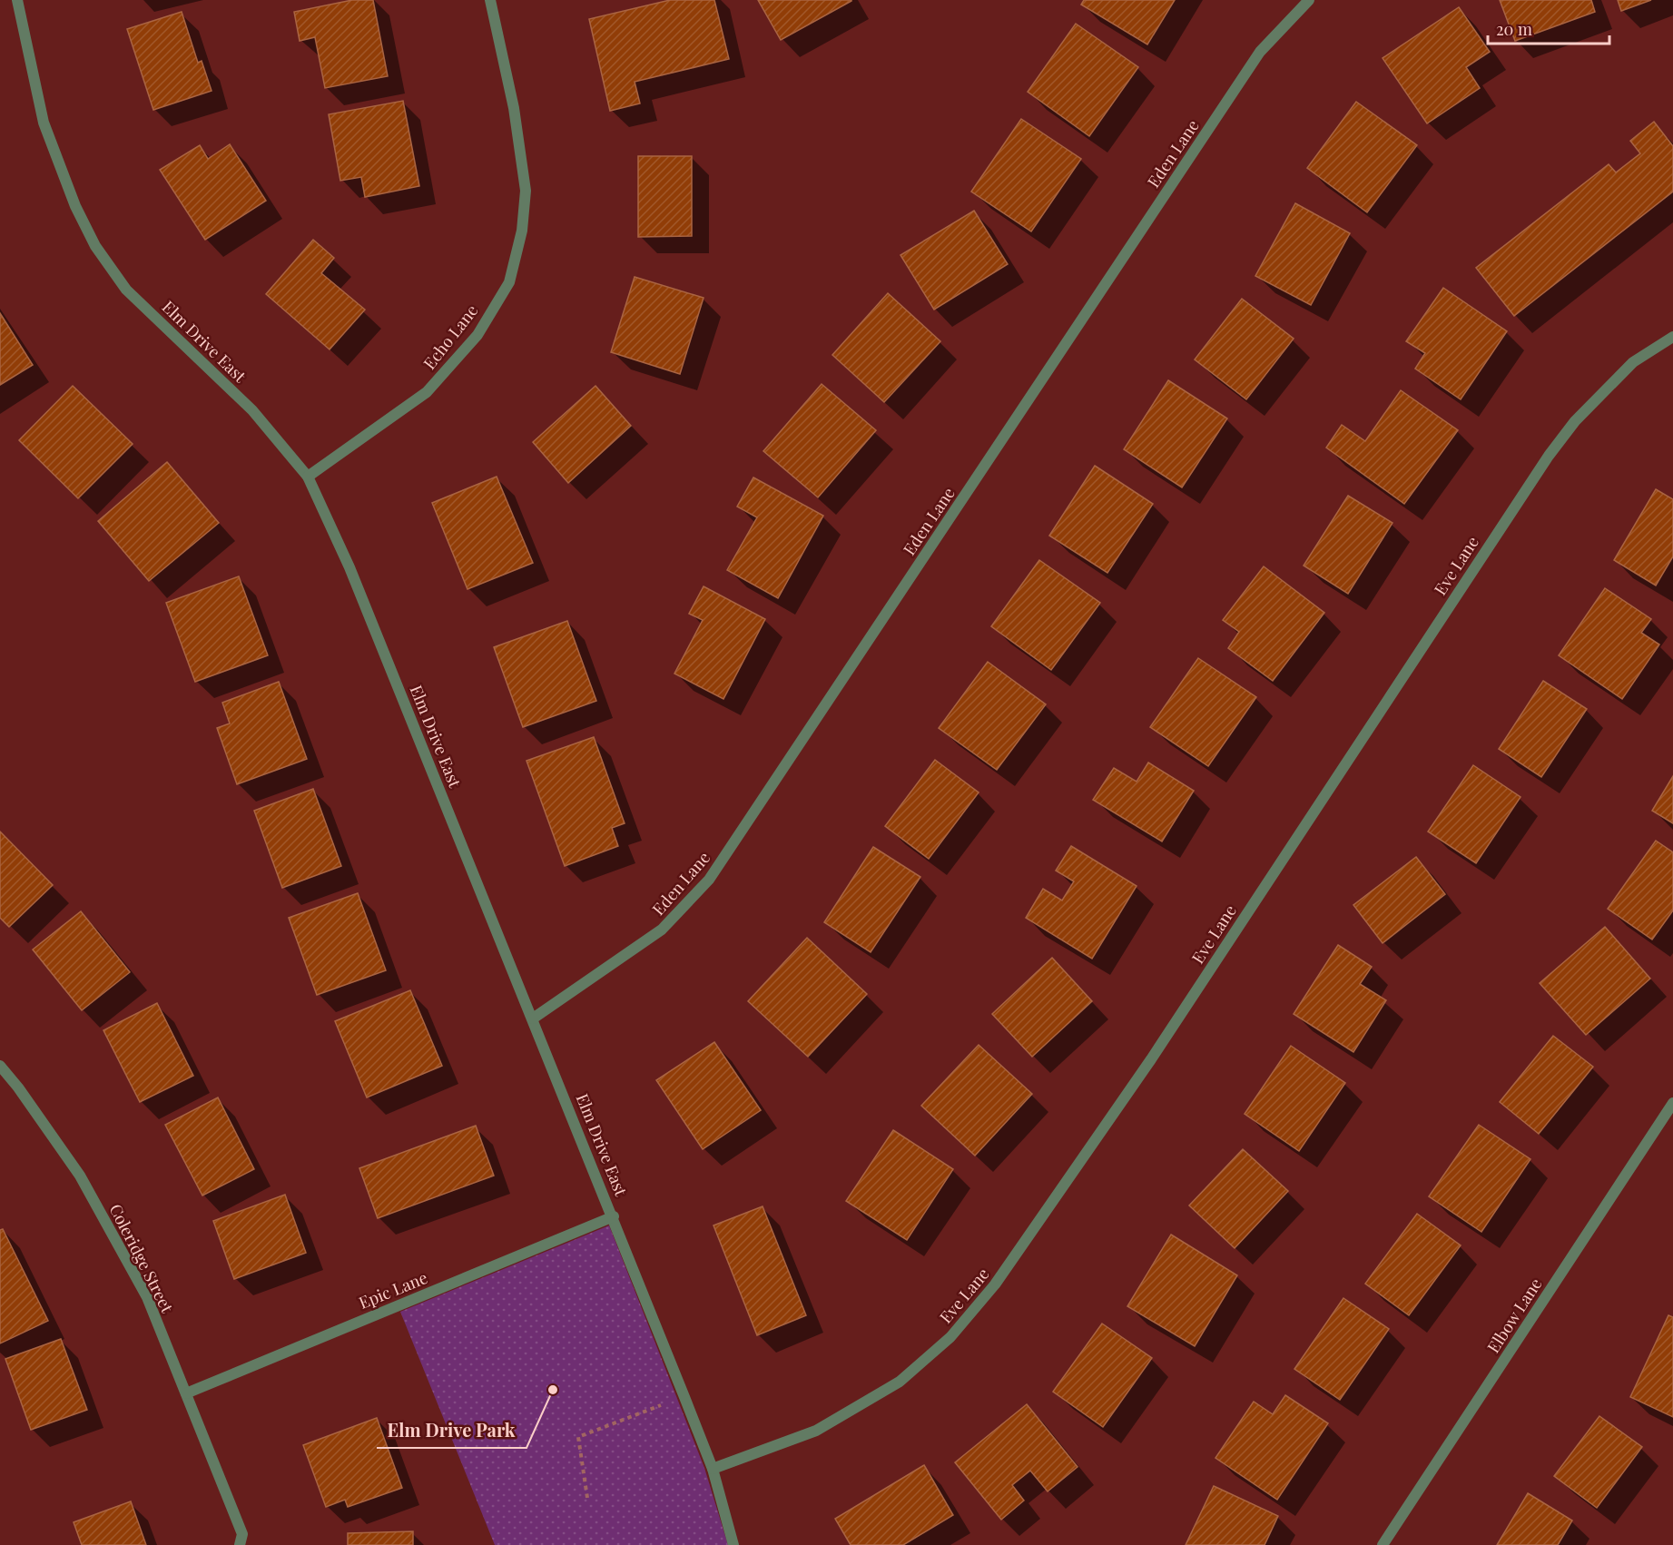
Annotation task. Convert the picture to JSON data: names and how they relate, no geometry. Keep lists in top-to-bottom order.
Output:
{
  "streets": {
    "street": [
      "Eden Lane",
      "Echo Lane",
      "Elm Drive East",
      "Eve Lane",
      "Coleridge Street",
      "Epic Lane",
      "Elbow Lane"
    ]
  },
  "crossings": [
    ["Eden Lane", "Elm Drive East"],
    ["Echo Lane", "Elm Drive East"],
    ["Elm Drive East", "Eve Lane"],
    ["Elm Drive East", "Epic Lane"],
    ["Coleridge Street", "Epic Lane"]
  ],
  "places": ["Elm Drive Park"],
  "scale_bar": "20 m"
}
